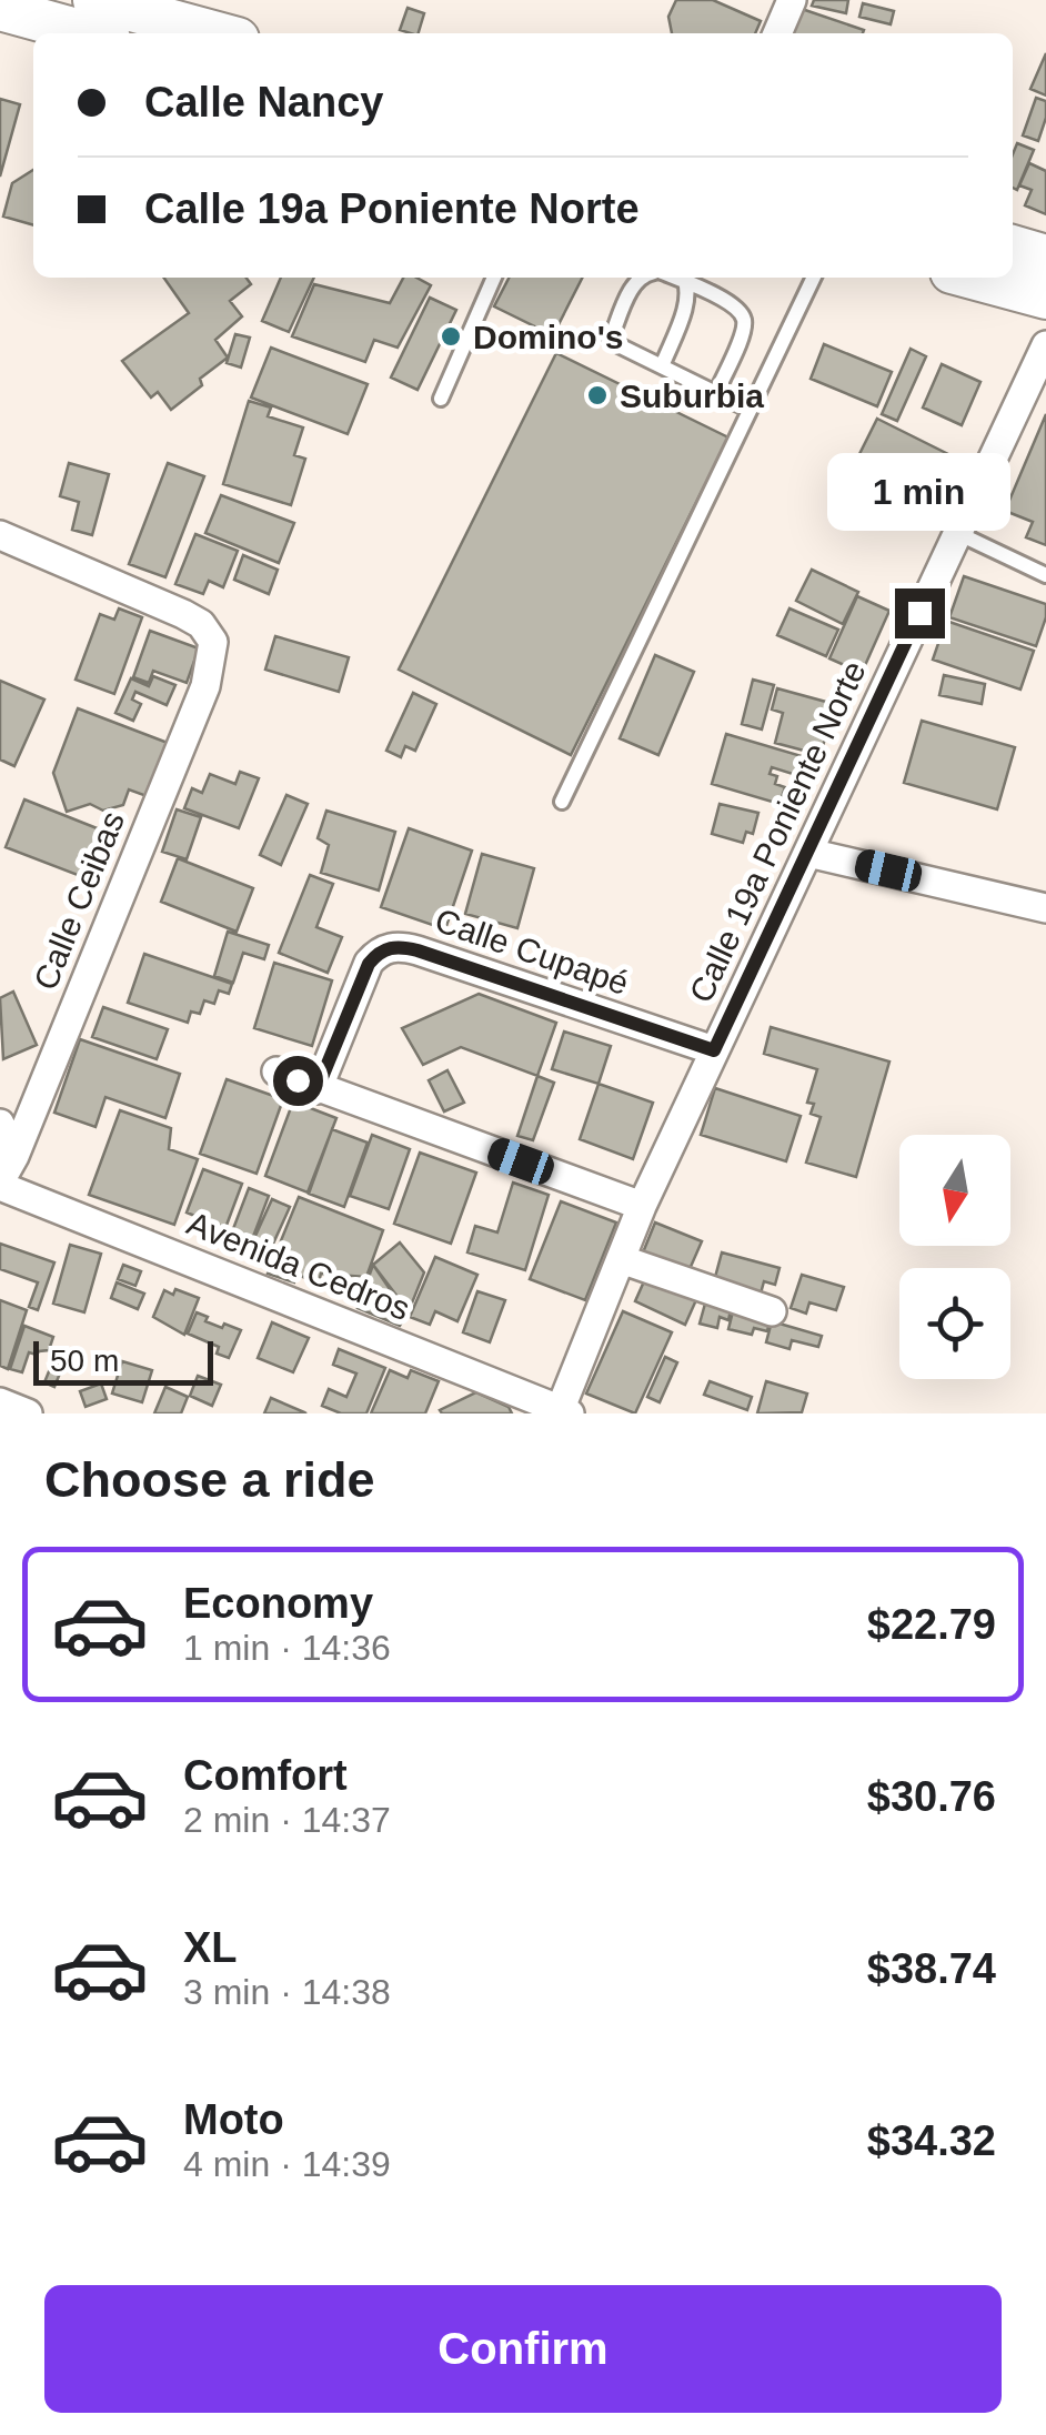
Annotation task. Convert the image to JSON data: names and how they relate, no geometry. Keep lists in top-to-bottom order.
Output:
{
  "streets": {
    "street": [
      "Calle 19a Poniente Norte",
      "Calle Ceibas",
      "Calle Cupapé",
      "Avenida Cedros"
    ]
  },
  "crossings": [
    ["Calle 19a Poniente Norte", "Calle Cupapé"],
    ["Calle 19a Poniente Norte", "Avenida Cedros"],
    ["Calle Ceibas", "Avenida Cedros"]
  ],
  "places": ["Domino's", "Suburbia"],
  "scale_bar": "50 m",
  "north": "bottom",
  "page": {
    "banner": ["Calle Nancy", "Calle 19a Poniente Norte"],
    "bubble": "1 min",
    "scale": "50 m",
    "heading": "Choose a ride",
    "list": [
      {
        "name": "Economy",
        "note": "1 min · 14:36",
        "value": "$22.79"
      },
      {
        "name": "Comfort",
        "note": "2 min · 14:37",
        "value": "$30.76"
      },
      {
        "name": "XL",
        "note": "3 min · 14:38",
        "value": "$38.74"
      },
      {
        "name": "Moto",
        "note": "4 min · 14:39",
        "value": "$34.32"
      }
    ],
    "buttons": "Confirm"
  }
}
